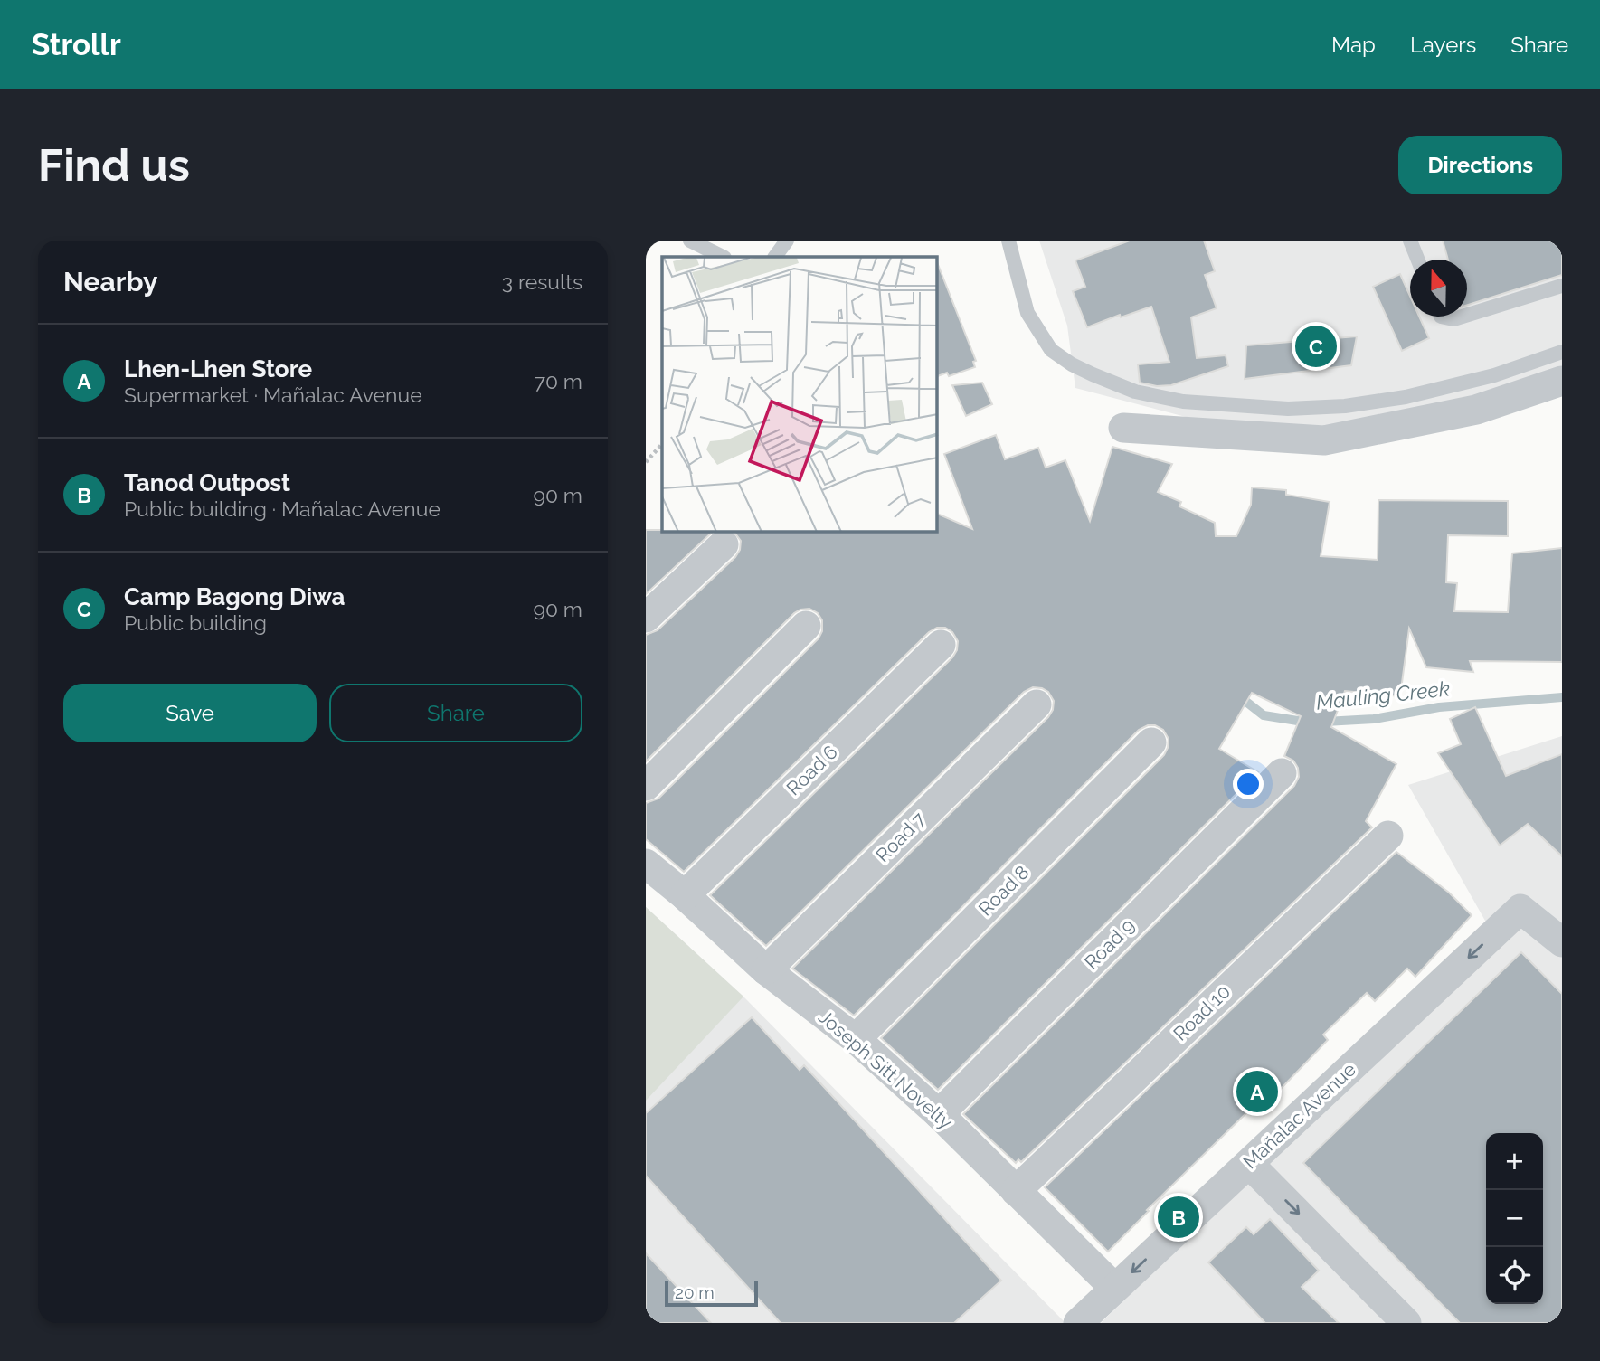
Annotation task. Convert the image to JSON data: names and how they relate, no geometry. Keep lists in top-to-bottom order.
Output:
{
  "streets": {
    "street": [
      "Road 6",
      "Road 7",
      "Road 8",
      "Road 9",
      "Road 10",
      "Joseph Sitt Novelty",
      "Mañalac Avenue"
    ]
  },
  "crossings": [
    ["Road 6", "Joseph Sitt Novelty"],
    ["Road 7", "Joseph Sitt Novelty"],
    ["Road 8", "Joseph Sitt Novelty"],
    ["Road 9", "Joseph Sitt Novelty"],
    ["Road 10", "Joseph Sitt Novelty"],
    ["Joseph Sitt Novelty", "Mañalac Avenue"]
  ],
  "one_way": ["Mañalac Avenue"],
  "water": ["Mauling Creek"],
  "scale_bar": "20 m",
  "north": "top",
  "page": {
    "header": "Strollr",
    "nav": ["Map", "Layers", "Share"],
    "buttons": [
      "Directions",
      ["Save", "Share"]
    ],
    "title": "Find us",
    "heading": ["Nearby", "3 results"],
    "pins": ["C", "A", "B"],
    "list": [
      {
        "mark": "A",
        "name": "Lhen-Lhen Store",
        "note": "Supermarket · Mañalac Avenue",
        "value": "70 m"
      },
      {
        "mark": "B",
        "name": "Tanod Outpost",
        "note": "Public building · Mañalac Avenue",
        "value": "90 m"
      },
      {
        "mark": "C",
        "name": "Camp Bagong Diwa",
        "note": "Public building",
        "value": "90 m"
      }
    ],
    "map_buttons": ["+", "−"],
    "scale": "20 m"
  }
}
